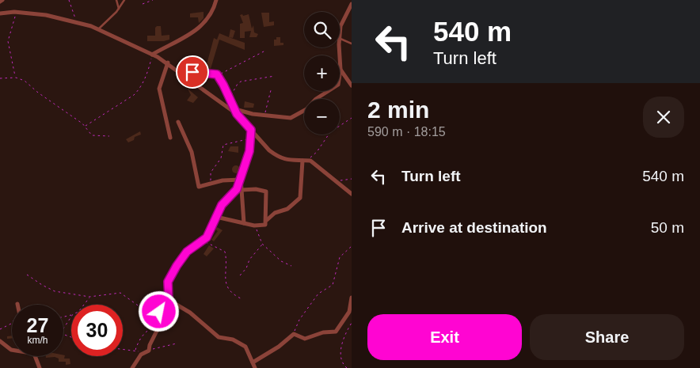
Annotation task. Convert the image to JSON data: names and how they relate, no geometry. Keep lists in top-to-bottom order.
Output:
{
  "page": {
    "turn": ["540 m", "Turn left"],
    "map_buttons": ["+", "−"],
    "heading": ["2 min", "590 m · 18:15"],
    "list": [
      {
        "name": "Turn left",
        "value": "540 m"
      },
      {
        "name": "Arrive at destination",
        "value": "50 m"
      }
    ],
    "speed": "27 km/h",
    "limit": "30",
    "buttons": ["Exit", "Share"]
  }
}
